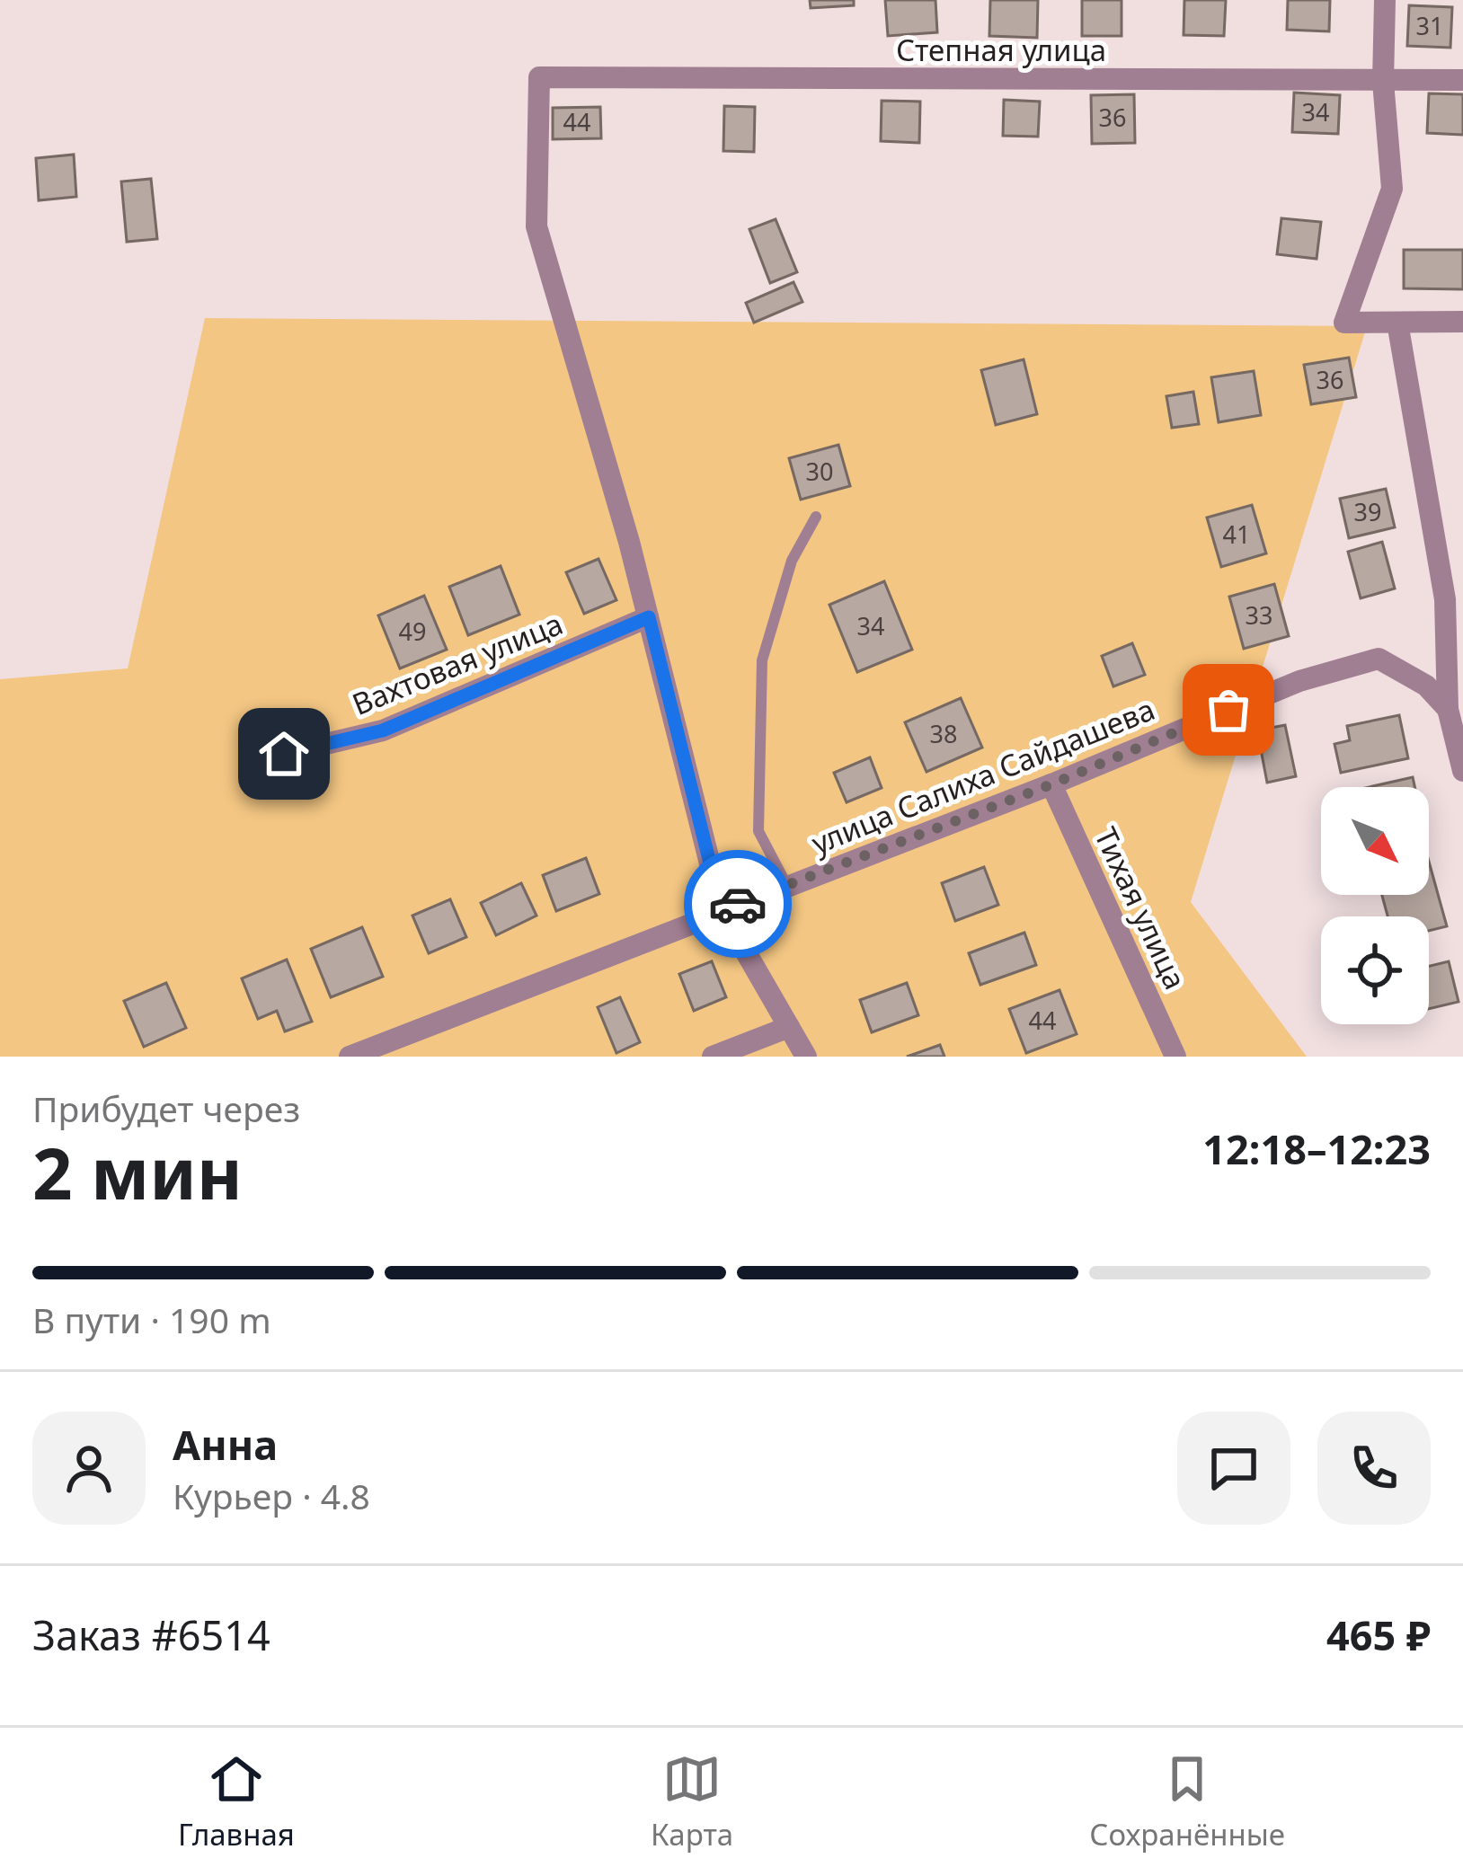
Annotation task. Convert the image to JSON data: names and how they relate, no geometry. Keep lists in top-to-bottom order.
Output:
{
  "streets": {
    "street": [
      "Степная улица",
      "Вахтовая улица",
      "улица Салиха Сайдашева",
      "Тихая улица"
    ]
  },
  "crossings": [
    ["Степная улица", "Вахтовая улица"],
    ["улица Салиха Сайдашева", "Тихая улица"]
  ],
  "house_numbers": [
    "31",
    "34",
    "36",
    "44",
    "36",
    "30",
    "39",
    "41",
    "33",
    "34",
    "49",
    "38",
    "44"
  ],
  "north": "bottom right",
  "page": {
    "heading": ["2 мин", "Прибудет через", "12:18–12:23"],
    "panel": [
      "Анна",
      "Курьер · 4.8",
      "Заказ #6514",
      "465 ₽"
    ],
    "bar": "В пути · 190 m",
    "tabs": ["Главная", "Карта", "Сохранённые"]
  }
}
